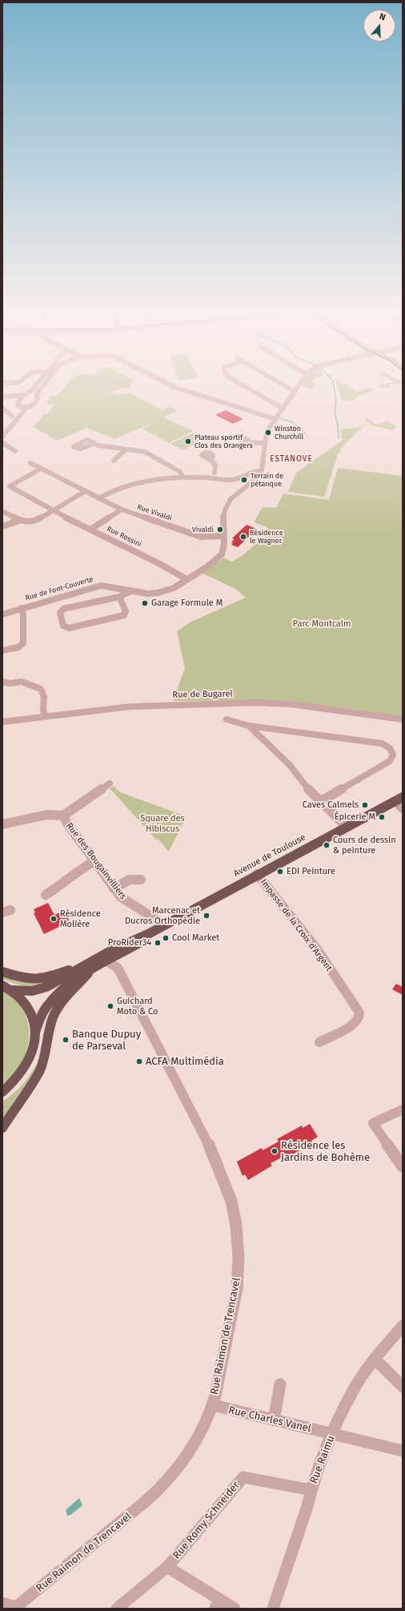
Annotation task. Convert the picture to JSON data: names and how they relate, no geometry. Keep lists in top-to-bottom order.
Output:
{
  "streets": {
    "main road": ["Avenue de Toulouse"],
    "street": [
      "Rue Vivaldi",
      "Rue Rossini",
      "Rue de Font-Couverte",
      "Rue de Bugarel",
      "Rue des Bougainvilliers",
      "Impasse de la Croix d'Argent",
      "Rue Raimon de Trencavel",
      "Rue Charles Vanel",
      "Rue Raimu",
      "Rue Romy Schneider"
    ]
  },
  "crossings": [
    ["Rue Vivaldi", "Rue Rossini"],
    ["Rue Vivaldi", "Rue de Font-Couverte"],
    ["Rue Rossini", "Rue de Font-Couverte"],
    ["Avenue de Toulouse", "Rue des Bougainvilliers"],
    ["Avenue de Toulouse", "Impasse de la Croix d'Argent"],
    ["Avenue de Toulouse", "Rue Raimon de Trencavel"],
    ["Rue Raimon de Trencavel", "Rue Charles Vanel"],
    ["Rue Charles Vanel", "Rue Raimu"],
    ["Rue Raimu", "Rue Romy Schneider"]
  ],
  "districts": ["ESTANOVE"],
  "parks": ["Parc Montcalm", "Square des Hibiscus"],
  "places": [
    "Winston Churchill",
    "Plateau sportif Clos des Orangers",
    "Terrain de pétanque",
    "Vivaldi",
    "Résidence le Wagner",
    "Garage Formule M",
    "Caves Calmels",
    "Épicerie M",
    "Cours de dessin & peinture",
    "EDI Peinture",
    "Marcenac et Ducros Orthopédie",
    "Résidence Molière",
    "Cool Market",
    "ProRider34",
    "Guichard Moto & Co",
    "Banque Dupuy de Parseval",
    "ACFA Multimédia",
    "Résidence les Jardins de Bohème"
  ],
  "north": "top"
}
